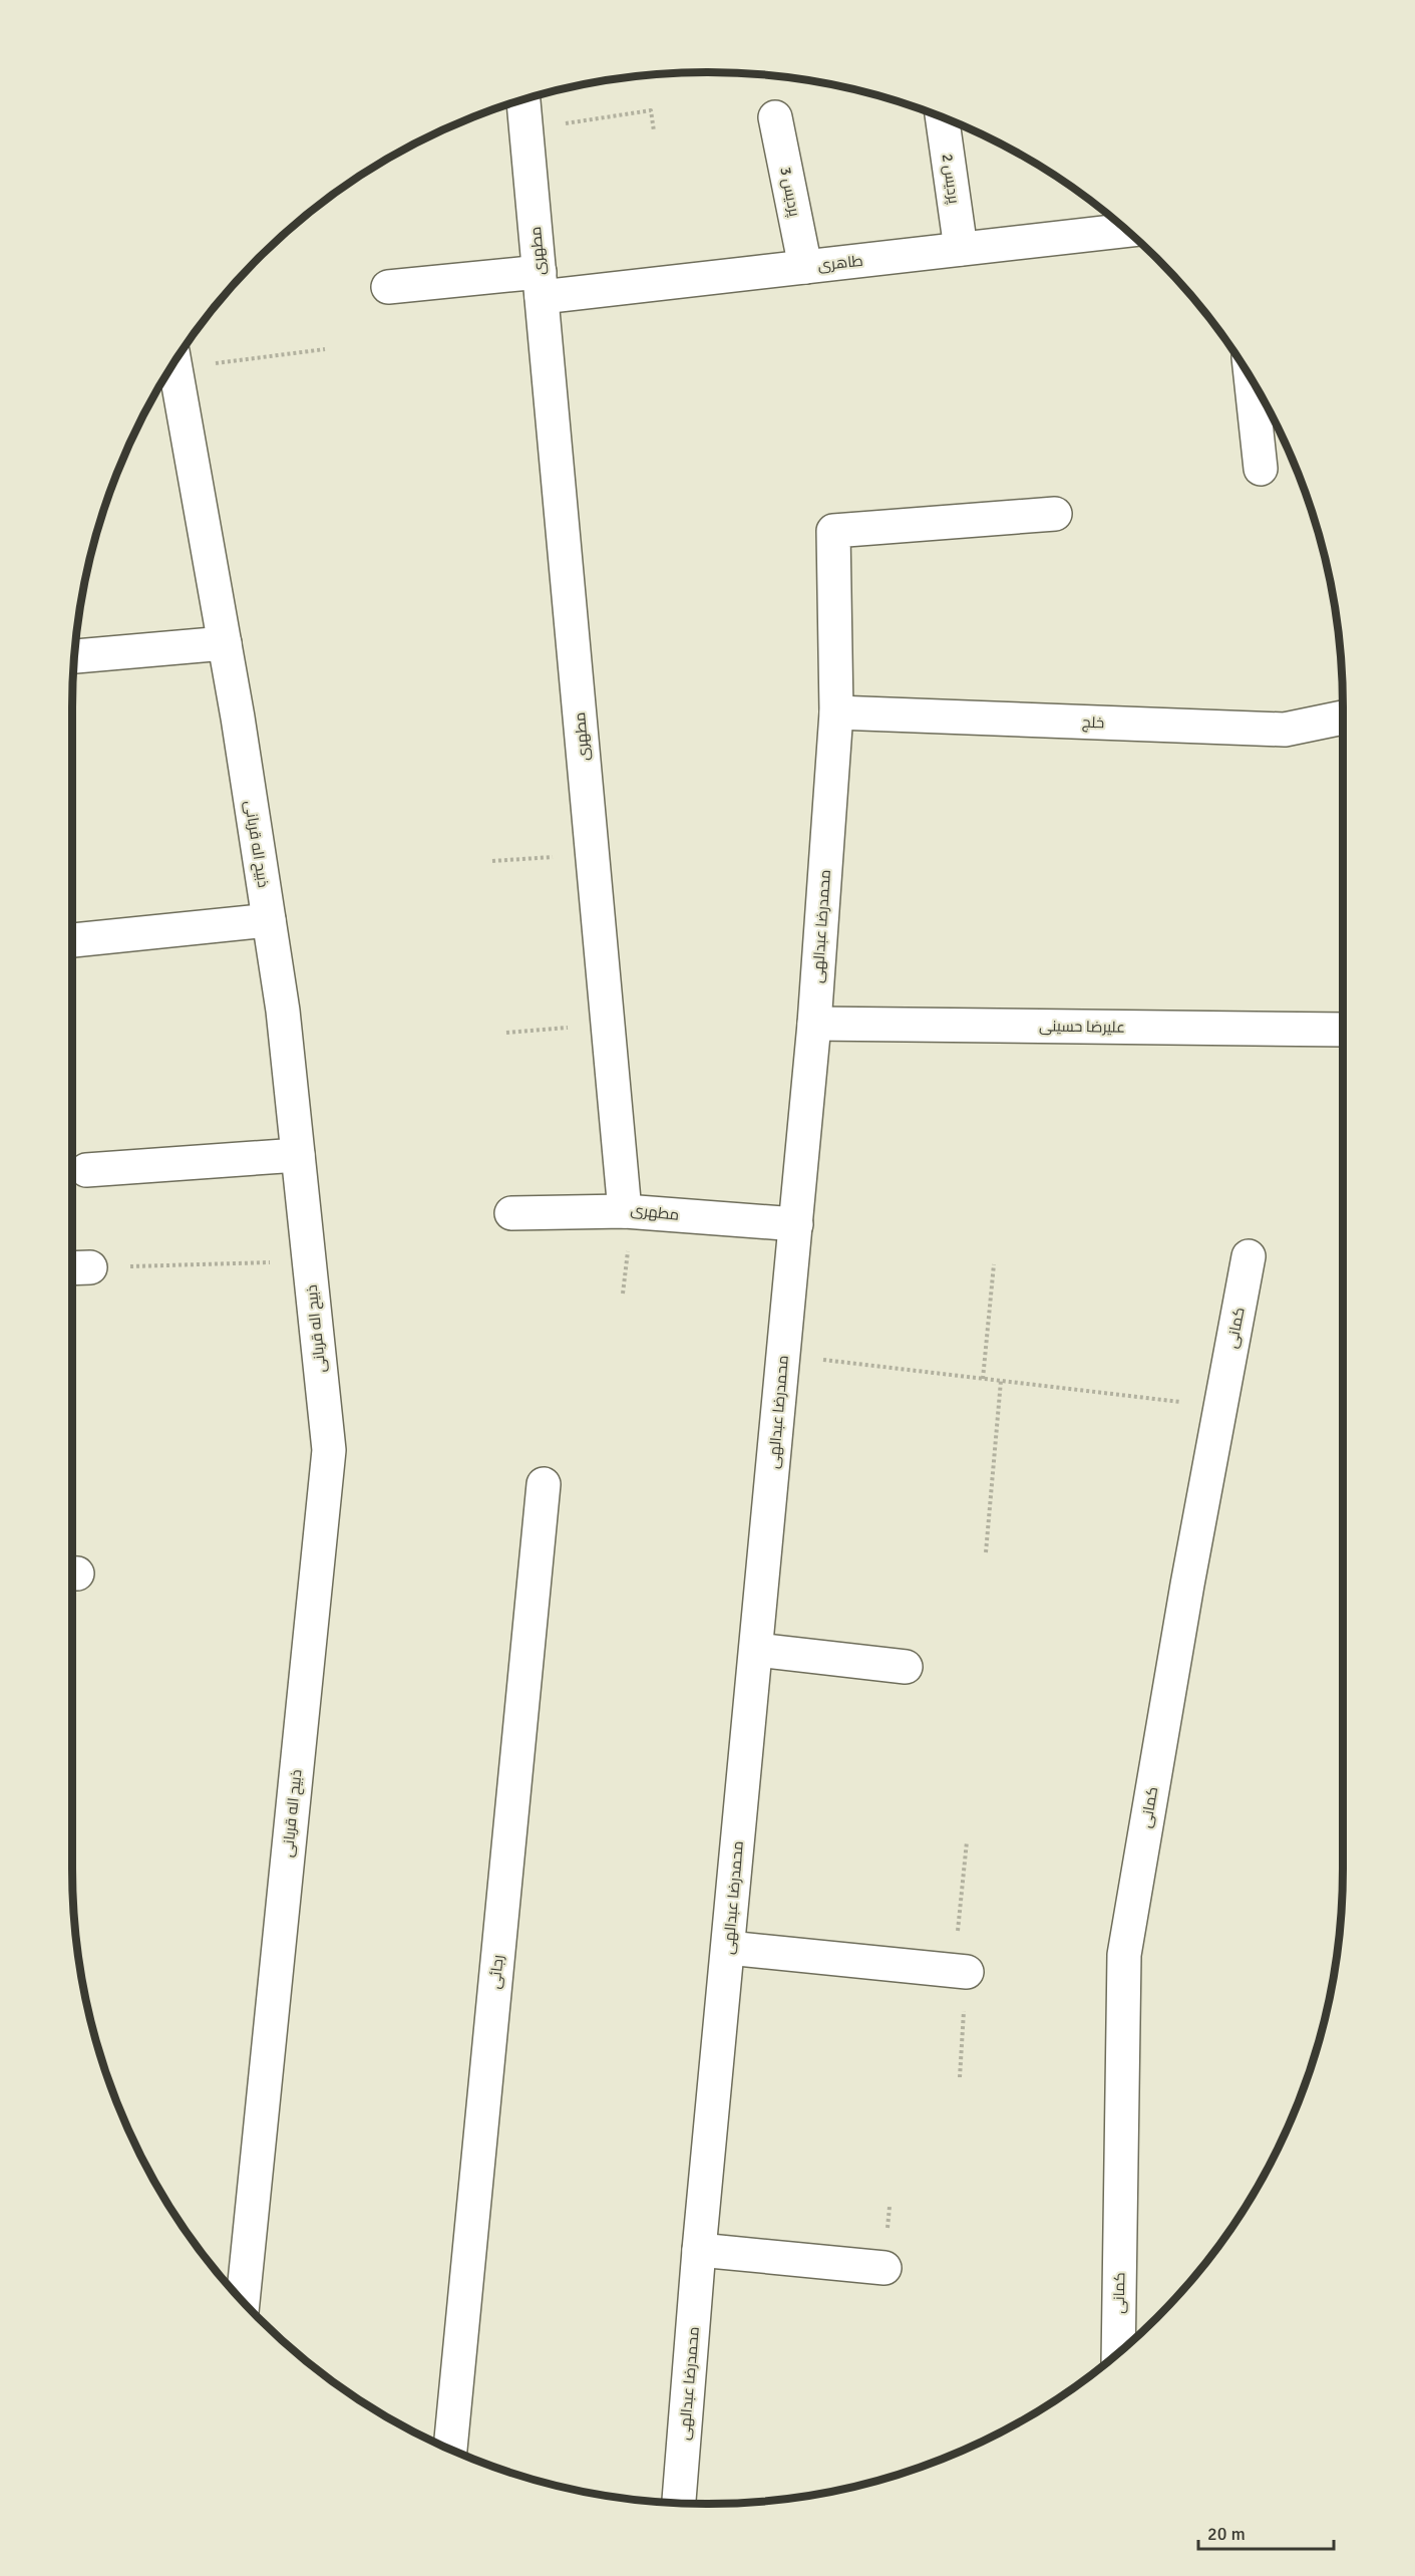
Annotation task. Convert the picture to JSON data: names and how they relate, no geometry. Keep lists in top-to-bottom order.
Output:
{
  "streets": {
    "street": [
      "پردیس 2",
      "پردیس 3",
      "مطهری",
      "طاهری",
      "خلج",
      "ذبیح اله قربانی",
      "محمدرضا عبدالهی",
      "علیرضا حسینی",
      "کمانی",
      "رجائی"
    ]
  },
  "crossings": [
    ["پردیس 2", "طاهری"],
    ["پردیس 3", "طاهری"],
    ["مطهری", "طاهری"],
    ["مطهری", "محمدرضا عبدالهی"],
    ["خلج", "محمدرضا عبدالهی"],
    ["محمدرضا عبدالهی", "علیرضا حسینی"]
  ],
  "scale_bar": "20 m"
}
